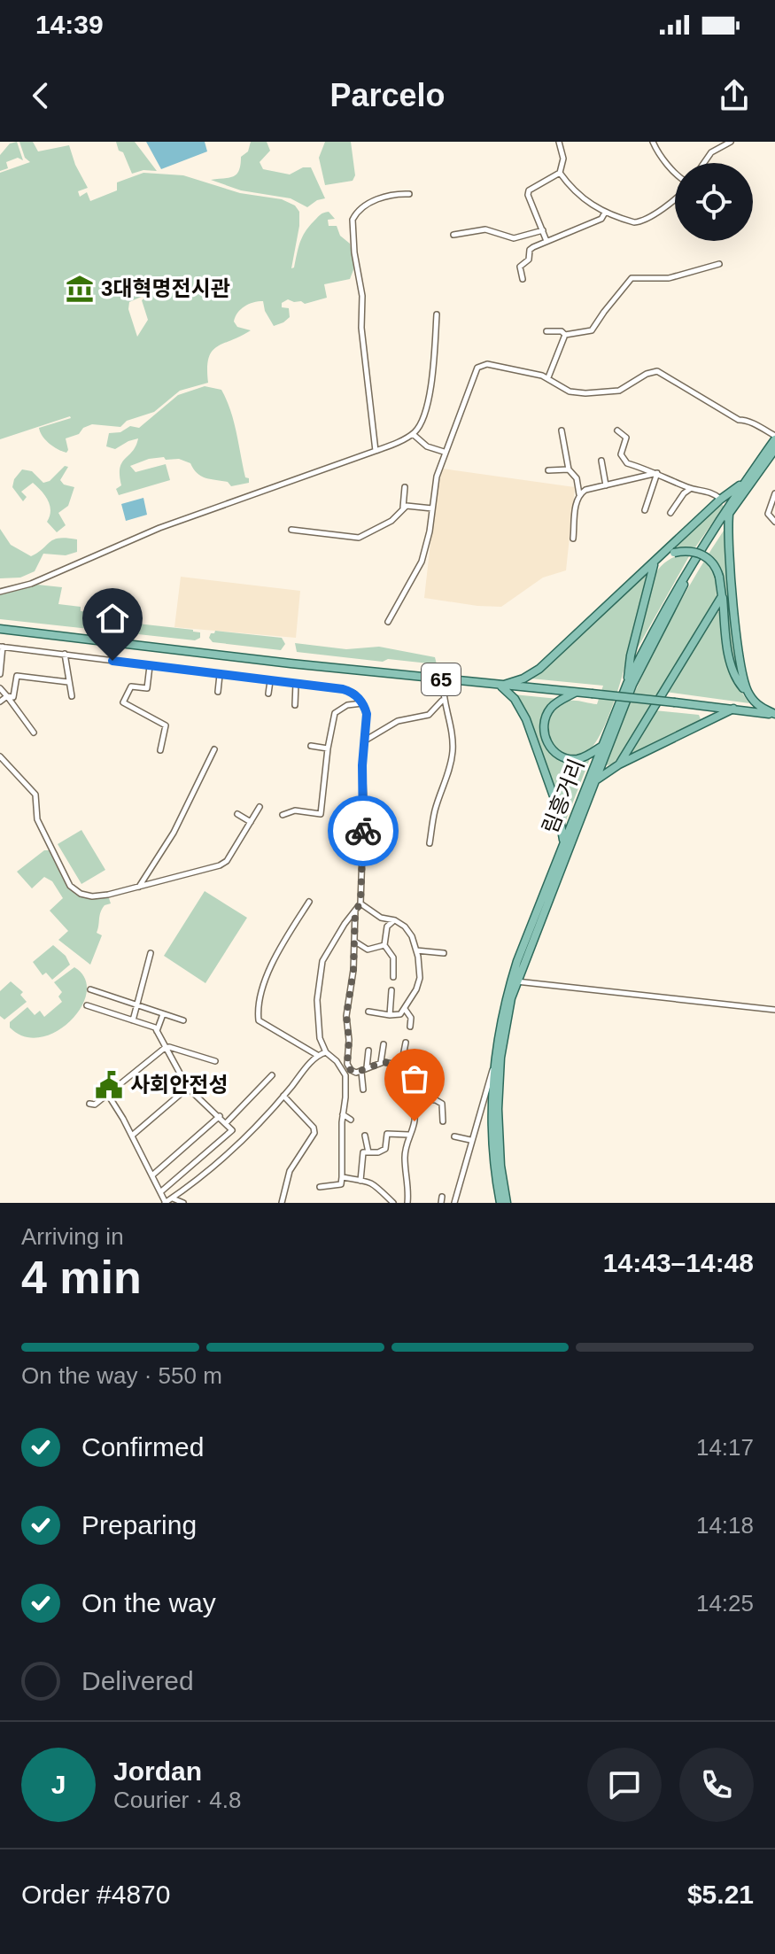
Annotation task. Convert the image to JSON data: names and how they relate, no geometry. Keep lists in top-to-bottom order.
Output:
{
  "streets": {
    "main road": ["65", "림흥거리"]
  },
  "places": {
    "museum": ["3대혁명전시관"],
    "public building": ["사회안전성"]
  },
  "page": {
    "status": "14:39",
    "header": "Parcelo",
    "heading": ["4 min", "Arriving in", "14:43–14:48"],
    "panel": [
      "Jordan",
      "Courier · 4.8",
      "Order #4870",
      "$5.21"
    ],
    "bar": "On the way · 550 m",
    "list": [
      ["Confirmed", "14:17"],
      ["Preparing", "14:18"],
      ["On the way", "14:25"],
      "Delivered"
    ],
    "round": "J"
  }
}
